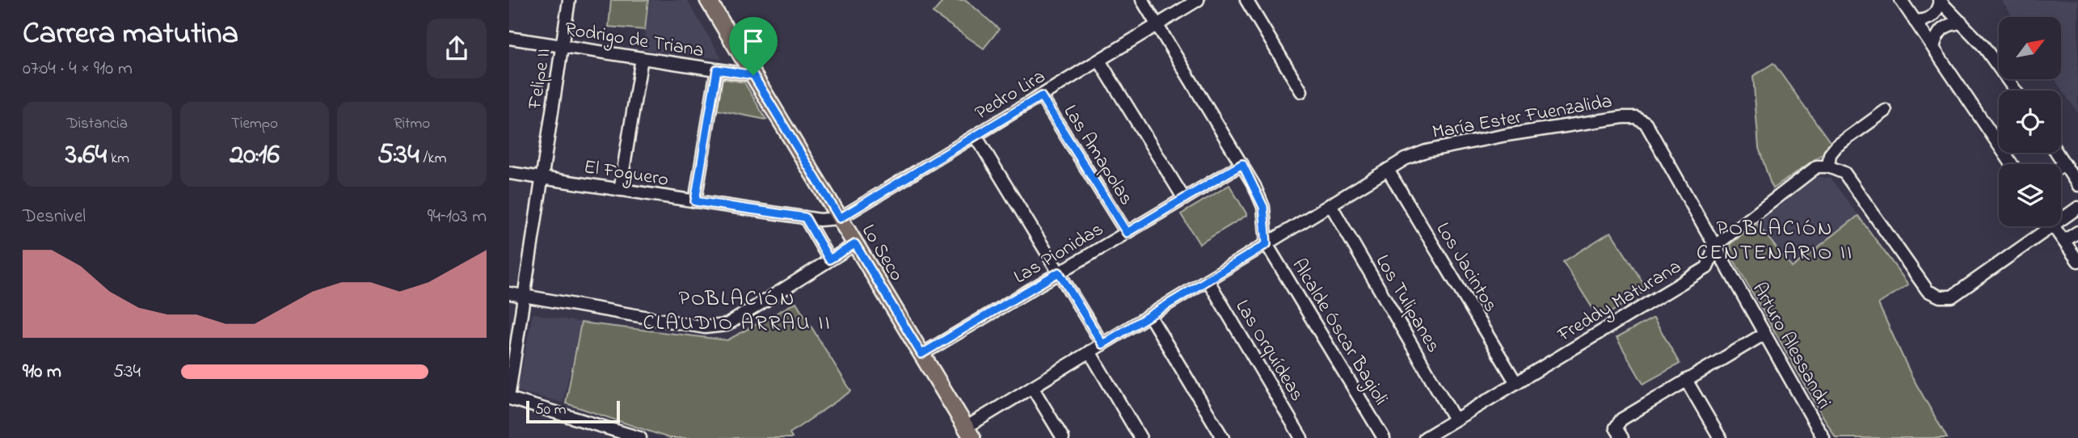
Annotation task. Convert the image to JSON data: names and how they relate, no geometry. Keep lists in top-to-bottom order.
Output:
{
  "streets": {
    "main road": ["Lo Seco"],
    "street": [
      "Rodrigo de Triana",
      "Felipe II",
      "Pedro Lira",
      "María Ester Fuenzalida",
      "Las Amapolas",
      "El Foguero",
      "Las Pionidas",
      "Los Jacintos",
      "Freddy Maturana",
      "Los Tulipanes",
      "Alcalde Óscar Bagioli",
      "Arturo Alessandri",
      "Las Orquídeas"
    ]
  },
  "crossings": [
    ["Rodrigo de Triana", "Felipe II"],
    ["Rodrigo de Triana", "Lo Seco"],
    ["Felipe II", "El Foguero"],
    ["Pedro Lira", "Las Amapolas"],
    ["Pedro Lira", "El Foguero"],
    ["Pedro Lira", "Lo Seco"],
    ["María Ester Fuenzalida", "Lo Seco"],
    ["María Ester Fuenzalida", "Los Jacintos"],
    ["María Ester Fuenzalida", "Los Tulipanes"],
    ["María Ester Fuenzalida", "Alcalde Óscar Bagioli"],
    ["María Ester Fuenzalida", "Arturo Alessandri"],
    ["María Ester Fuenzalida", "Las Orquídeas"],
    ["Las Amapolas", "Las Pionidas"],
    ["El Foguero", "Lo Seco"],
    ["Lo Seco", "Las Pionidas"],
    ["Los Jacintos", "Freddy Maturana"],
    ["Freddy Maturana", "Los Tulipanes"],
    ["Freddy Maturana", "Arturo Alessandri"]
  ],
  "districts": ["POBLACIÓN CENTENARIO II", "POBLACIÓN CLAUDIO ARRAU II"],
  "scale_bar": "50 m",
  "north": "top right",
  "page": {
    "heading": ["Carrera matutina", "07:04 · 4 × 910 m"],
    "stats": [
      ["Distancia", "3.64 km"],
      ["Tiempo", "20:16"],
      ["Ritmo", "5:34 /km"]
    ],
    "chart": ["Desnivel", "94–103 m"],
    "list": [
      {
        "name": "910 m",
        "note": "5:34"
      }
    ],
    "scale": "50 m"
  }
}
